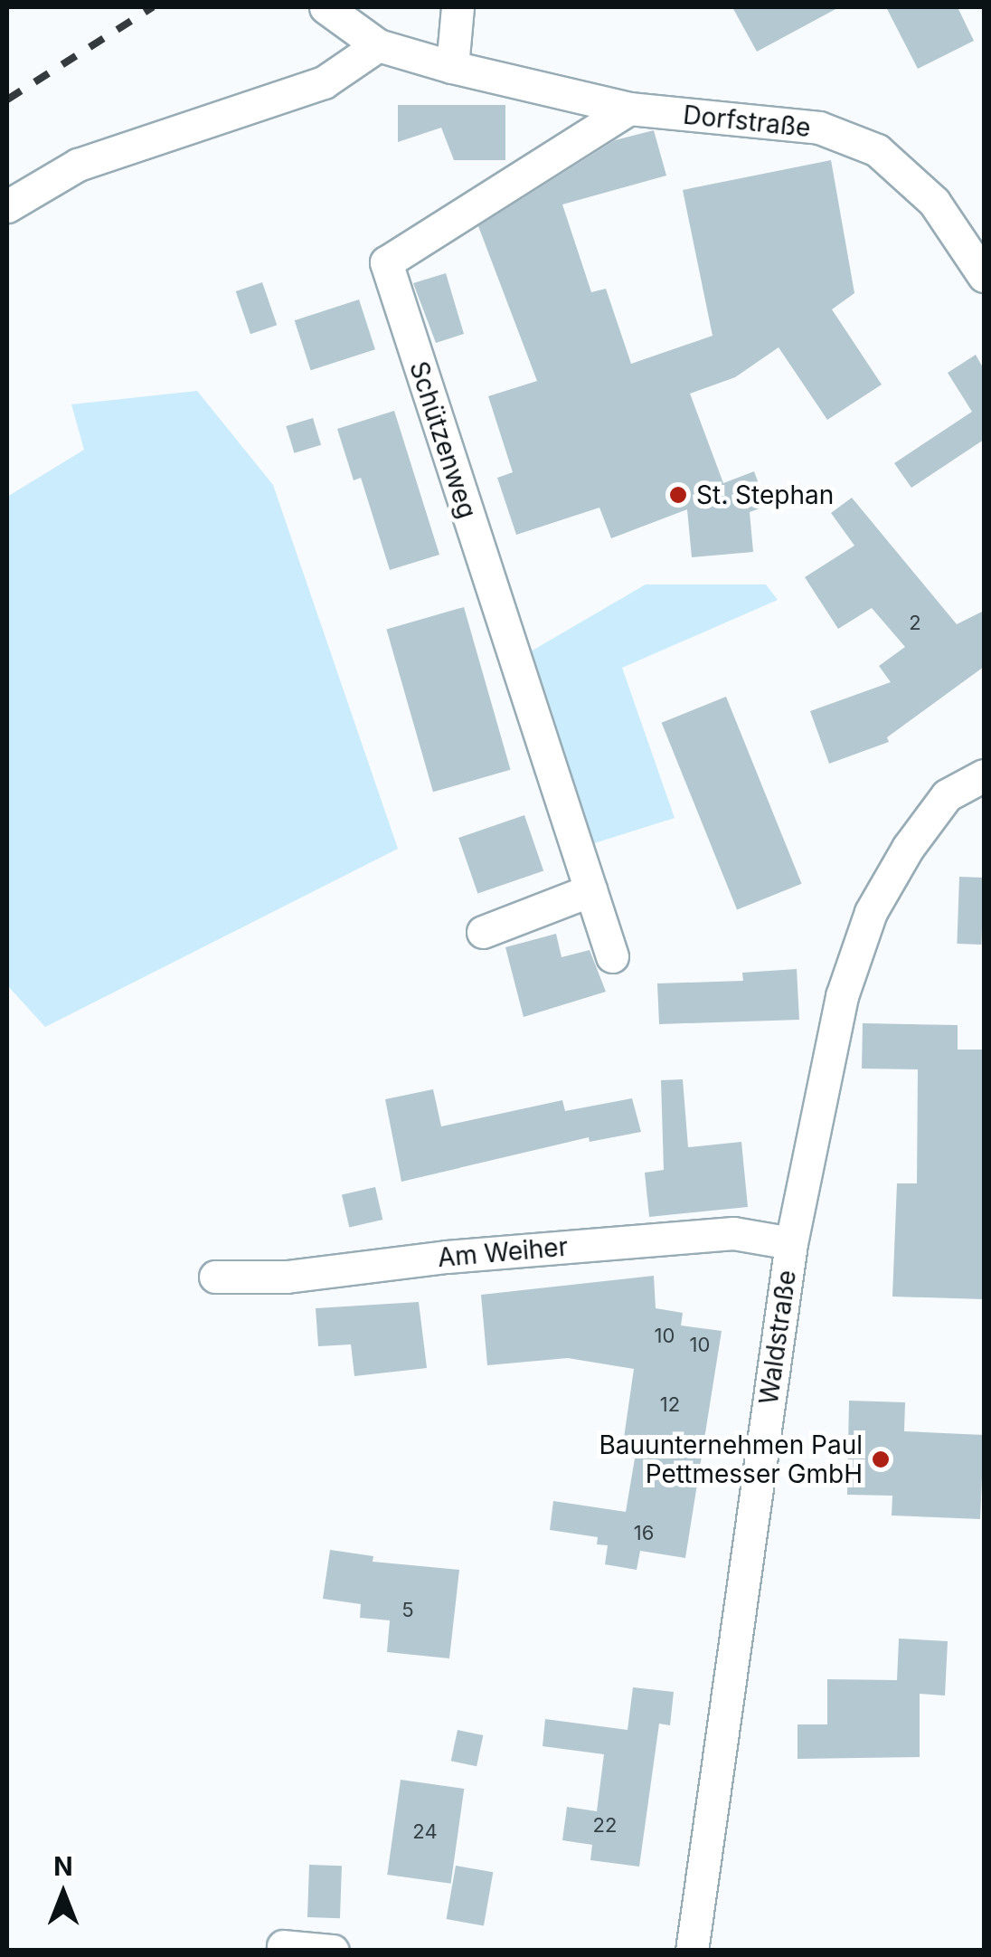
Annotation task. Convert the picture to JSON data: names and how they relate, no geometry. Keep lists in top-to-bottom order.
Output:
{
  "streets": {
    "street": [
      "Dorfstraße",
      "Schützenweg",
      "Am Weiher",
      "Waldstraße"
    ]
  },
  "crossings": [
    ["Dorfstraße", "Schützenweg"],
    ["Am Weiher", "Waldstraße"]
  ],
  "places": ["St. Stephan", "Bauunternehmen Paul Pettmesser GmbH"],
  "house_numbers": [
    "2",
    "10",
    "10",
    "12",
    "16",
    "5",
    "22",
    "24"
  ],
  "north": "top"
}
